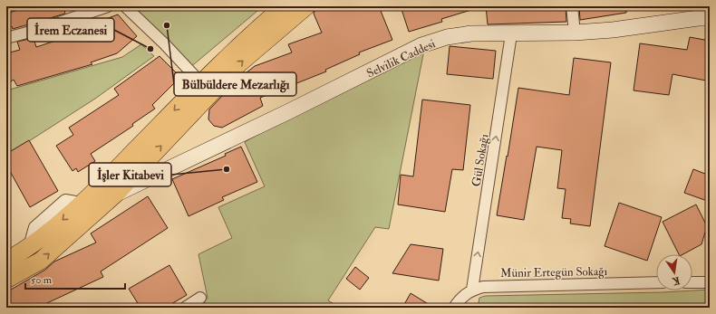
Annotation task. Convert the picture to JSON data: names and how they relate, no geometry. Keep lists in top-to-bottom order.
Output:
{
  "streets": {
    "street": ["Selvilik Caddesi", "Gül Sokağı", "Münir Ertegün Sokağı"]
  },
  "crossings": [
    ["Selvilik Caddesi", "Gül Sokağı"],
    ["Gül Sokağı", "Münir Ertegün Sokağı"]
  ],
  "one_way": ["Gül Sokağı"],
  "places": ["Bülbüldere Mezarlığı", "İrem Eczanesi", "İşler Kitabevi"],
  "scale_bar": "50 m",
  "north": "bottom"
}
